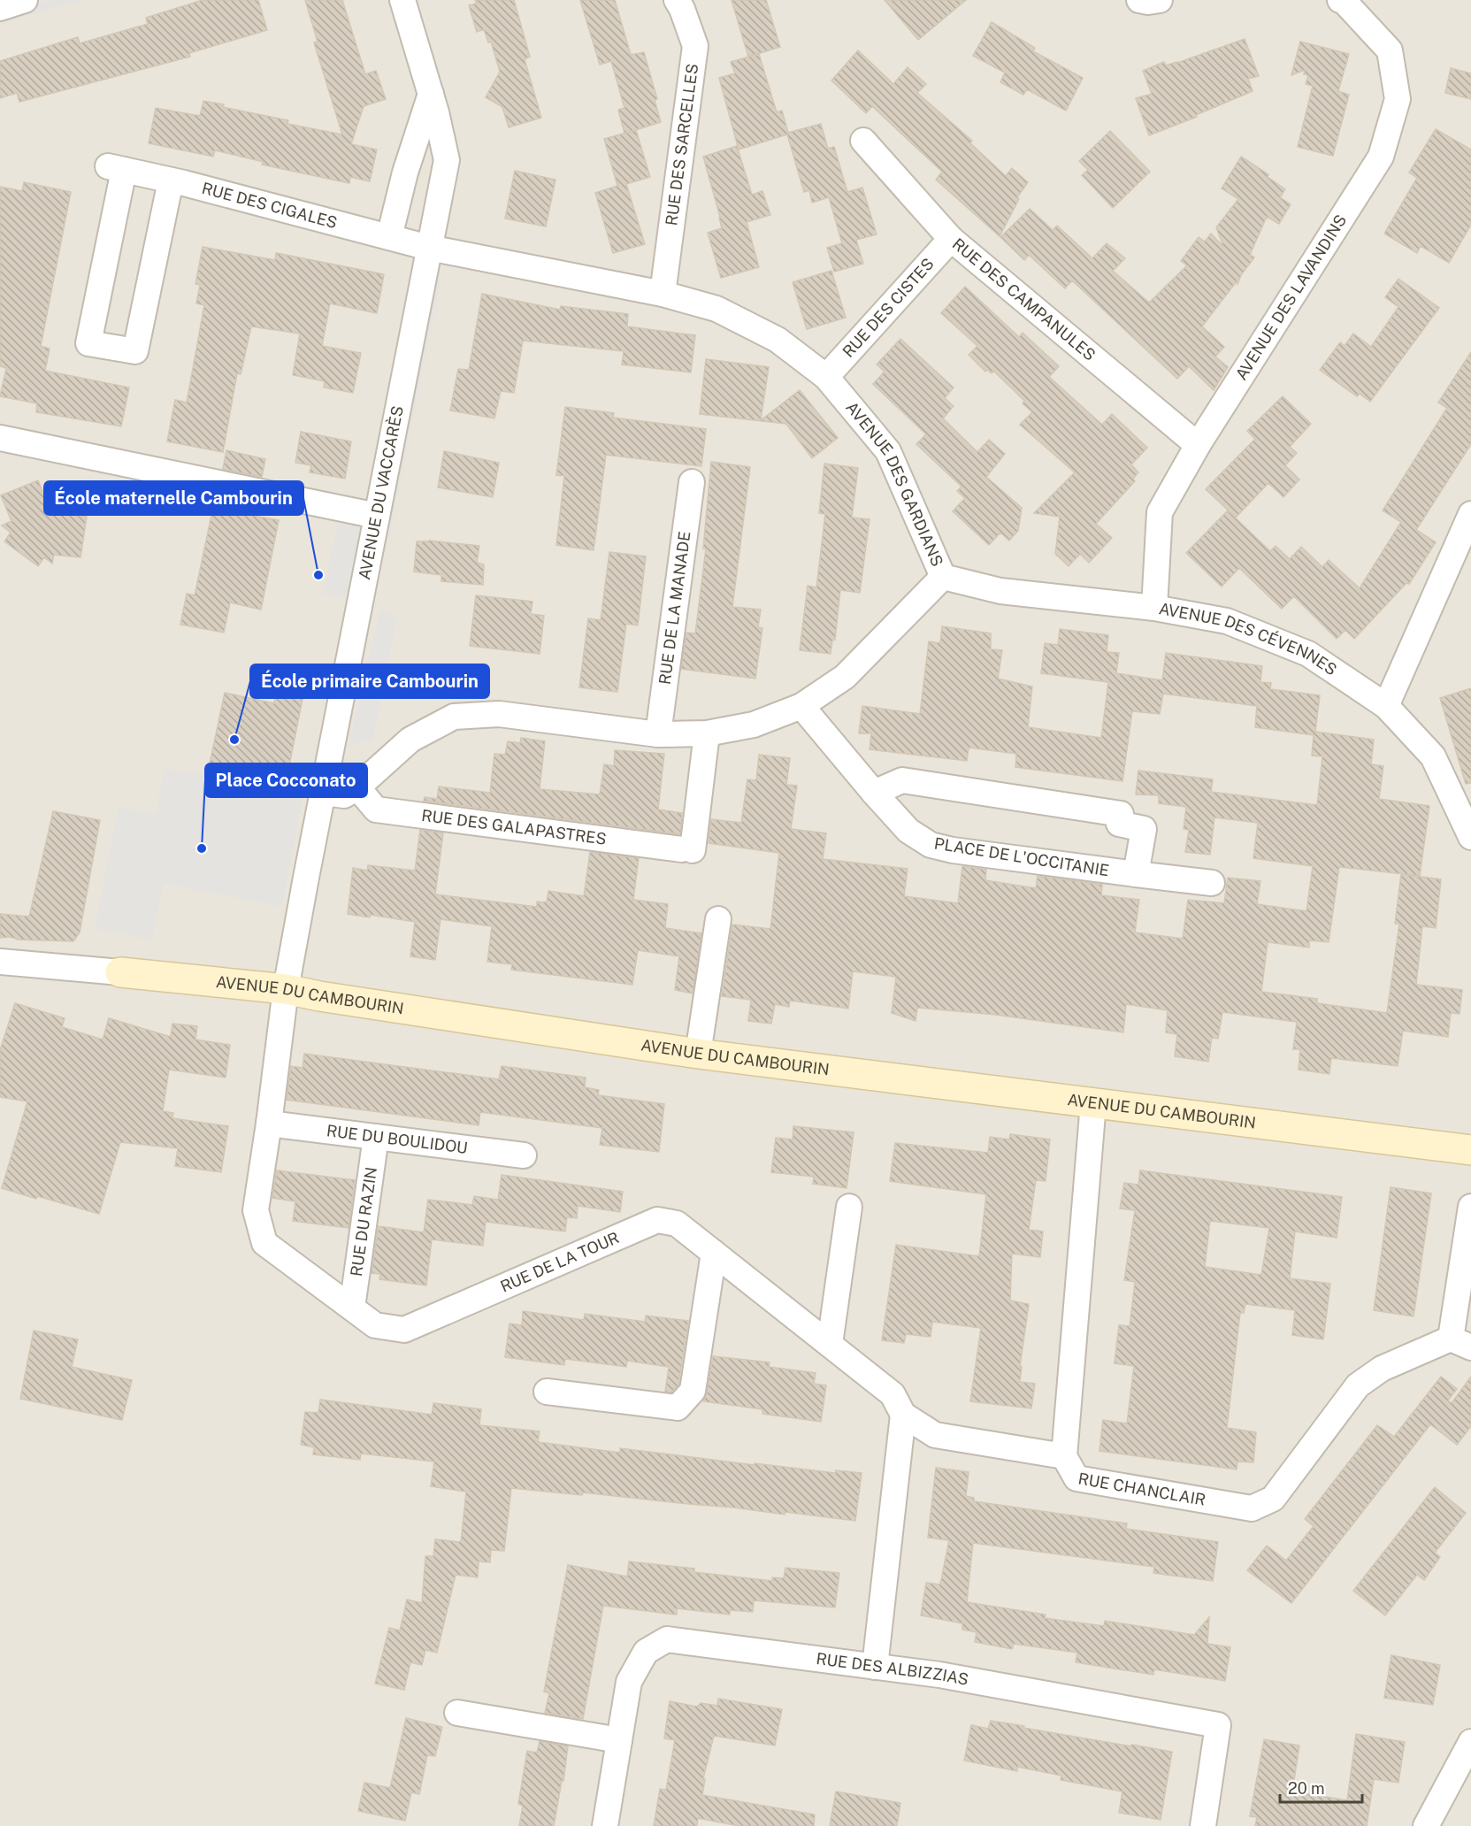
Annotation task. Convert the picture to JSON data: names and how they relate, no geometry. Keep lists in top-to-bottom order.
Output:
{
  "streets": {
    "street": [
      "RUE DES SARCELLES",
      "RUE DES CIGALES",
      "AVENUE DES LAVANDINS",
      "RUE DES CAMPANULES",
      "RUE DES CISTES",
      "AVENUE DES GARDIANS",
      "AVENUE DU VACCARÈS",
      "RUE DE LA MANADE",
      "AVENUE DES CÉVENNES",
      "RUE DES GALAPASTRES",
      "PLACE DE L'OCCITANIE",
      "AVENUE DU CAMBOURIN",
      "RUE DU BOULIDOU",
      "RUE DU RAZIN",
      "RUE DE LA TOUR",
      "RUE CHANCLAIR",
      "RUE DES ALBIZZIAS"
    ]
  },
  "crossings": [
    ["RUE DES SARCELLES", "AVENUE DES GARDIANS"],
    ["RUE DES CIGALES", "AVENUE DES GARDIANS"],
    ["RUE DES CIGALES", "AVENUE DU VACCARÈS"],
    ["AVENUE DES LAVANDINS", "RUE DES CAMPANULES"],
    ["AVENUE DES LAVANDINS", "AVENUE DES CÉVENNES"],
    ["RUE DES CAMPANULES", "RUE DES CISTES"],
    ["RUE DES CISTES", "AVENUE DES GARDIANS"],
    ["AVENUE DES GARDIANS", "AVENUE DU VACCARÈS"],
    ["AVENUE DES GARDIANS", "RUE DE LA MANADE"],
    ["AVENUE DES GARDIANS", "AVENUE DES CÉVENNES"],
    ["AVENUE DES GARDIANS", "RUE DES GALAPASTRES"],
    ["AVENUE DES GARDIANS", "PLACE DE L'OCCITANIE"],
    ["AVENUE DU VACCARÈS", "AVENUE DU CAMBOURIN"],
    ["AVENUE DU VACCARÈS", "RUE DE LA TOUR"],
    ["AVENUE DU CAMBOURIN", "RUE DE LA TOUR"],
    ["AVENUE DU CAMBOURIN", "RUE CHANCLAIR"],
    ["RUE DU BOULIDOU", "RUE DU RAZIN"],
    ["RUE DU BOULIDOU", "RUE DE LA TOUR"],
    ["RUE DU RAZIN", "RUE DE LA TOUR"],
    ["RUE DE LA TOUR", "RUE CHANCLAIR"]
  ],
  "places": ["École maternelle Cambourin", "École primaire Cambourin", "Place Cocconato"],
  "scale_bar": "20 m"
}
